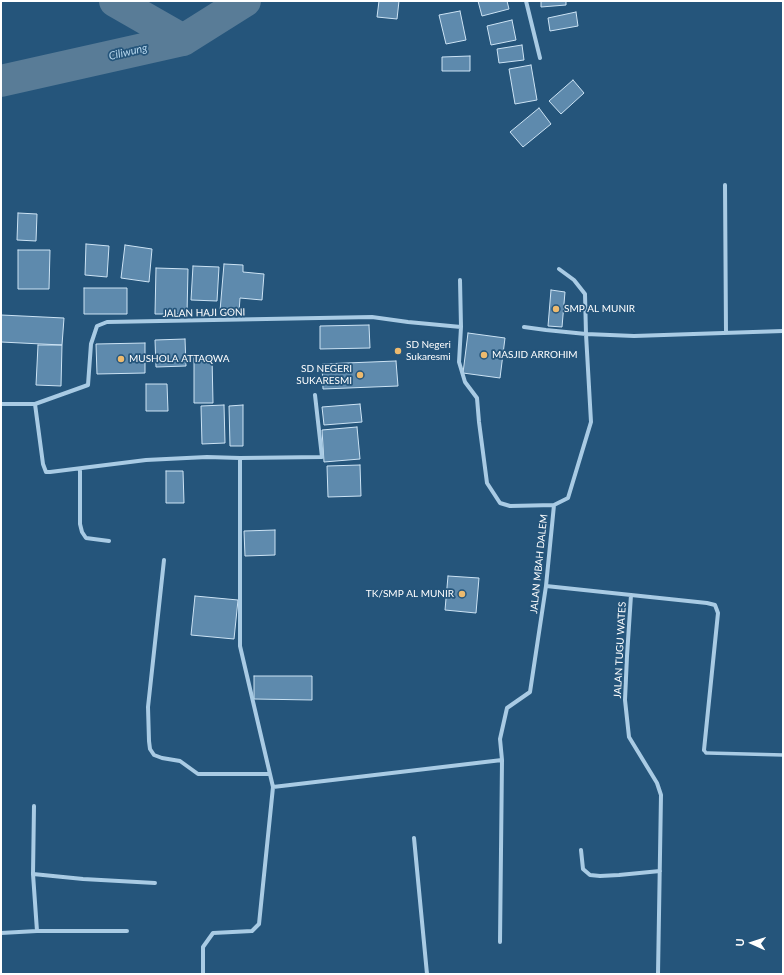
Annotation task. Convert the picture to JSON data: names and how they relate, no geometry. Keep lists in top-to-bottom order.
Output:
{
  "streets": {
    "street": ["JALAN HAJI GONI", "JALAN MBAH DALEM", "JALAN TUGU WATES"]
  },
  "crossings": [
    ["JALAN MBAH DALEM", "JALAN TUGU WATES"]
  ],
  "water": ["Ciliwung"],
  "places": [
    "SMP AL MUNIR",
    "SD Negeri Sukaresmi",
    "MASJID ARROHIM",
    "MUSHOLA ATTAQWA",
    "SD NEGERI SUKARESMI",
    "TK/SMP AL MUNIR"
  ],
  "north": "left"
}
